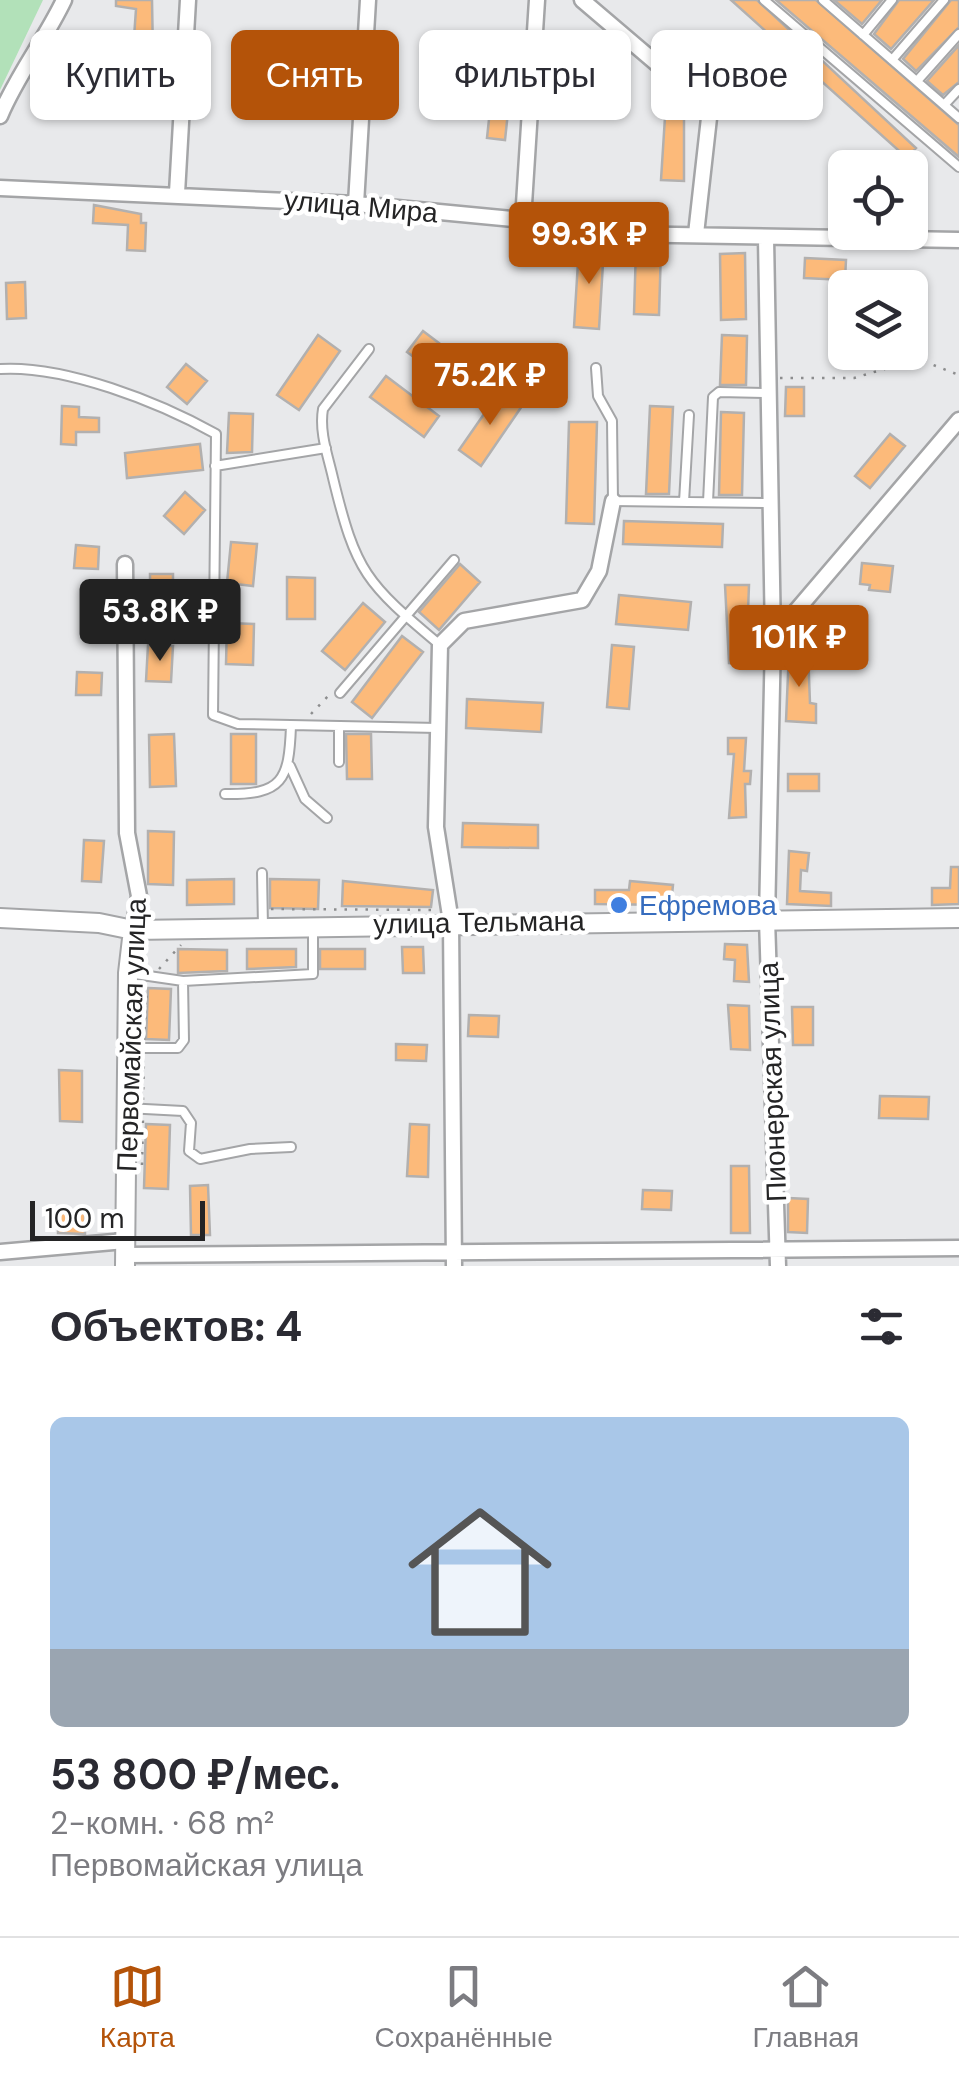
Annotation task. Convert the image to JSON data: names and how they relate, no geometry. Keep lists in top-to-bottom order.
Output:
{
  "streets": {
    "street": [
      "улица Мира",
      "улица Тельмана",
      "Первомайская улица",
      "Пионерская улица"
    ]
  },
  "crossings": [
    ["улица Мира", "Пионерская улица"],
    ["улица Тельмана", "Первомайская улица"],
    ["улица Тельмана", "Пионерская улица"]
  ],
  "places": ["Ефремова"],
  "scale_bar": "100 m",
  "page": {
    "chip": [
      "Купить",
      "Снять",
      "Фильтры",
      "Новое"
    ],
    "price": [
      "99.3K ₽",
      "75.2K ₽",
      "53.8K ₽",
      "101K ₽"
    ],
    "scale": "100 m",
    "heading": "Объектов: 4",
    "list": [
      {
        "name": "53 800 ₽/мес.",
        "note": "2-комн. · 68 m² · Первомайская улица"
      }
    ],
    "tabs": ["Карта", "Сохранённые", "Главная"]
  }
}
